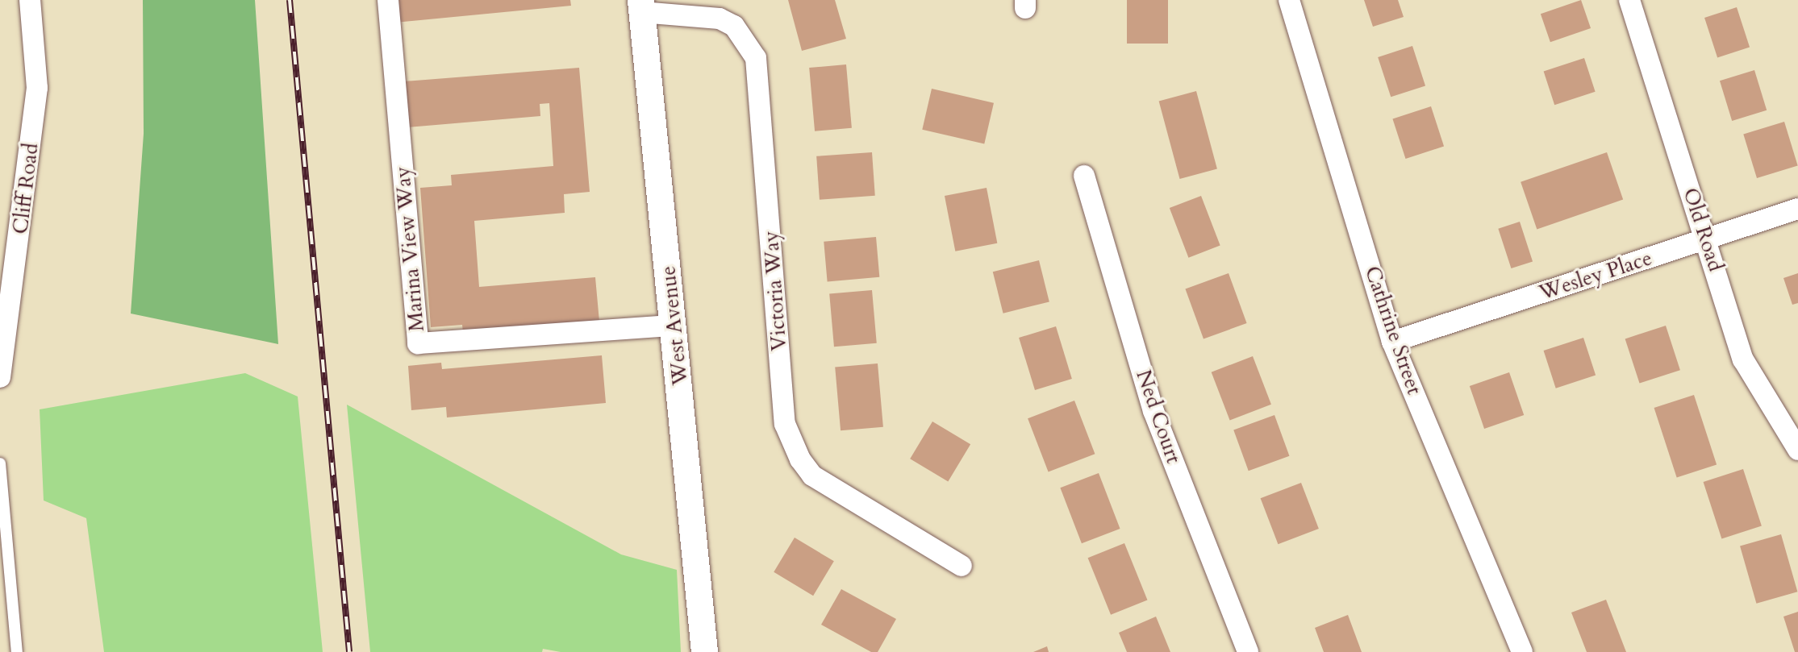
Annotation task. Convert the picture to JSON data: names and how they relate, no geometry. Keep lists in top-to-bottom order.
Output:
{
  "streets": {
    "street": [
      "Cliff Road",
      "Old Road",
      "Marina View Way",
      "Wesley Place",
      "Victoria Way",
      "West Avenue",
      "Cathrine Street",
      "Ned Court"
    ]
  },
  "crossings": [
    ["Old Road", "Wesley Place"],
    ["Marina View Way", "West Avenue"],
    ["Wesley Place", "Cathrine Street"],
    ["Victoria Way", "West Avenue"]
  ]
}
